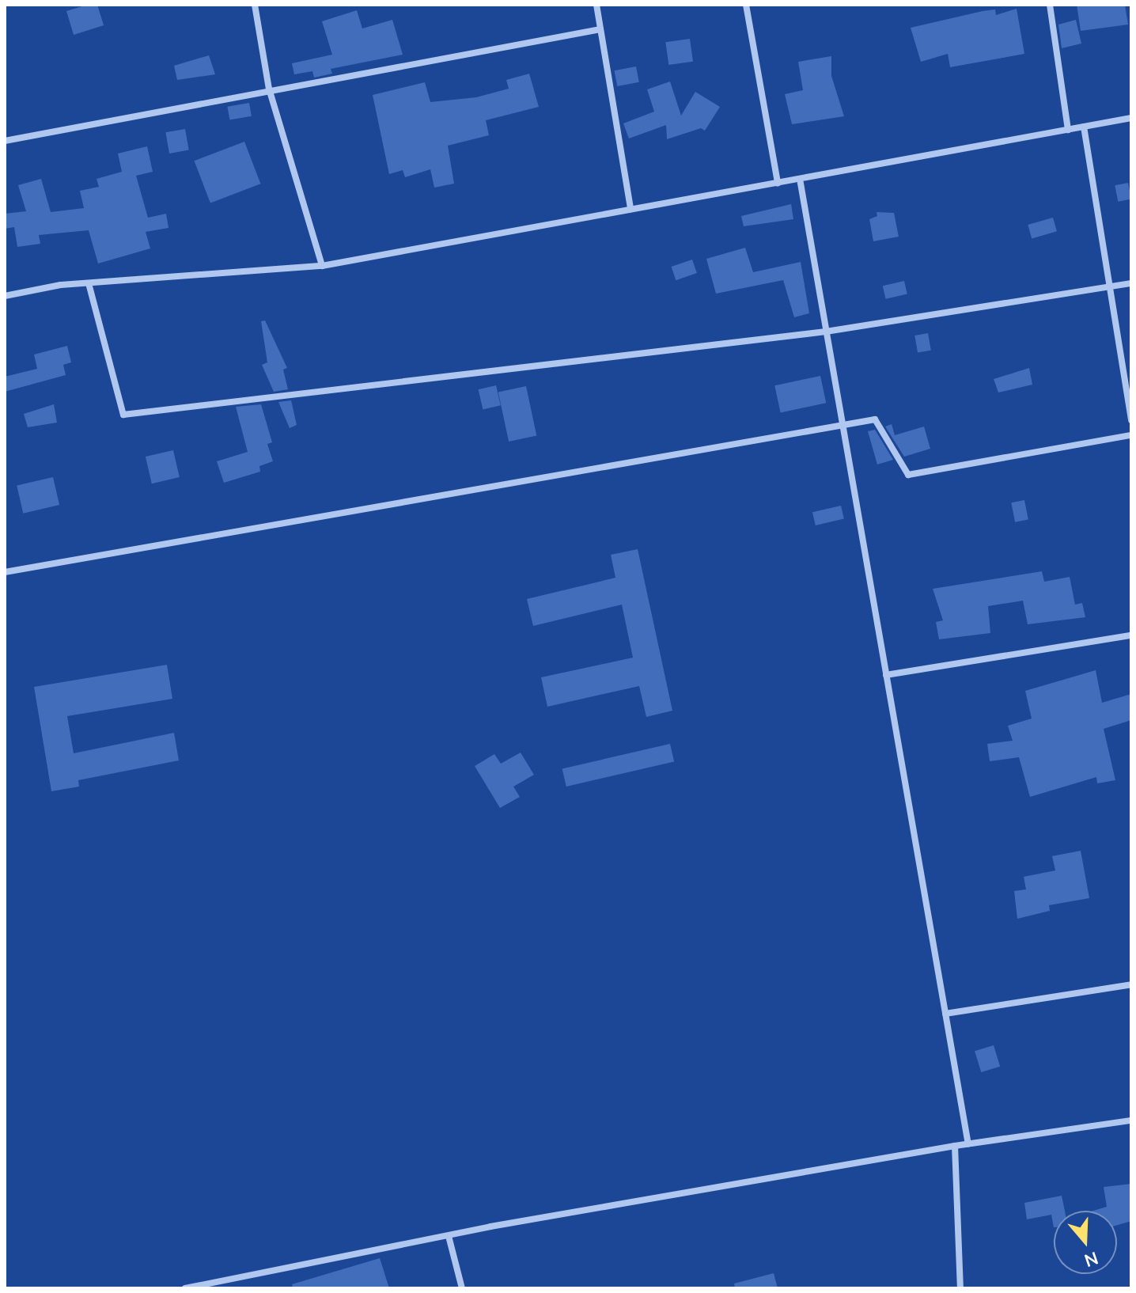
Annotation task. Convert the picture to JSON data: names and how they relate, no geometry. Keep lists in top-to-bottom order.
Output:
{
  "north": "bottom"
}
